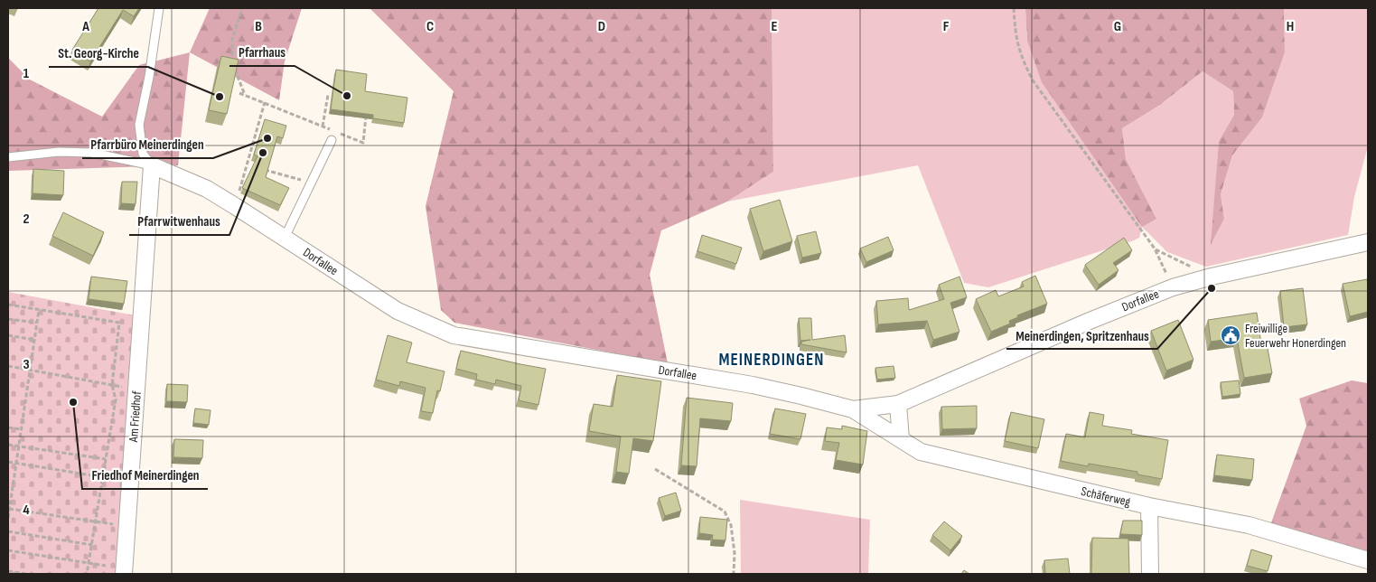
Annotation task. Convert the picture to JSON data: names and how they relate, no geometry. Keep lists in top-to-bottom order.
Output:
{
  "streets": {
    "street": ["Dorfallee", "Am Friedhof", "Schäferweg"]
  },
  "crossings": [
    ["Dorfallee", "Am Friedhof"],
    ["Dorfallee", "Schäferweg"]
  ],
  "districts": ["MEINERDINGEN"],
  "places": {
    "other": [
      "Pfarrhaus",
      "St. Georg-Kirche",
      "Pfarrbüro Meinerdingen",
      "Pfarrwitwenhaus",
      "Meinerdingen, Spritzenhaus",
      "Friedhof Meinerdingen"
    ],
    "public building": ["Freiwillige Feuerwehr Honerdingen"]
  },
  "grid": {
    "columns": [
      "A",
      "B",
      "C",
      "D",
      "E",
      "F",
      "G",
      "H"
    ],
    "rows": [
      "1",
      "2",
      "3",
      "4"
    ]
  }
}
